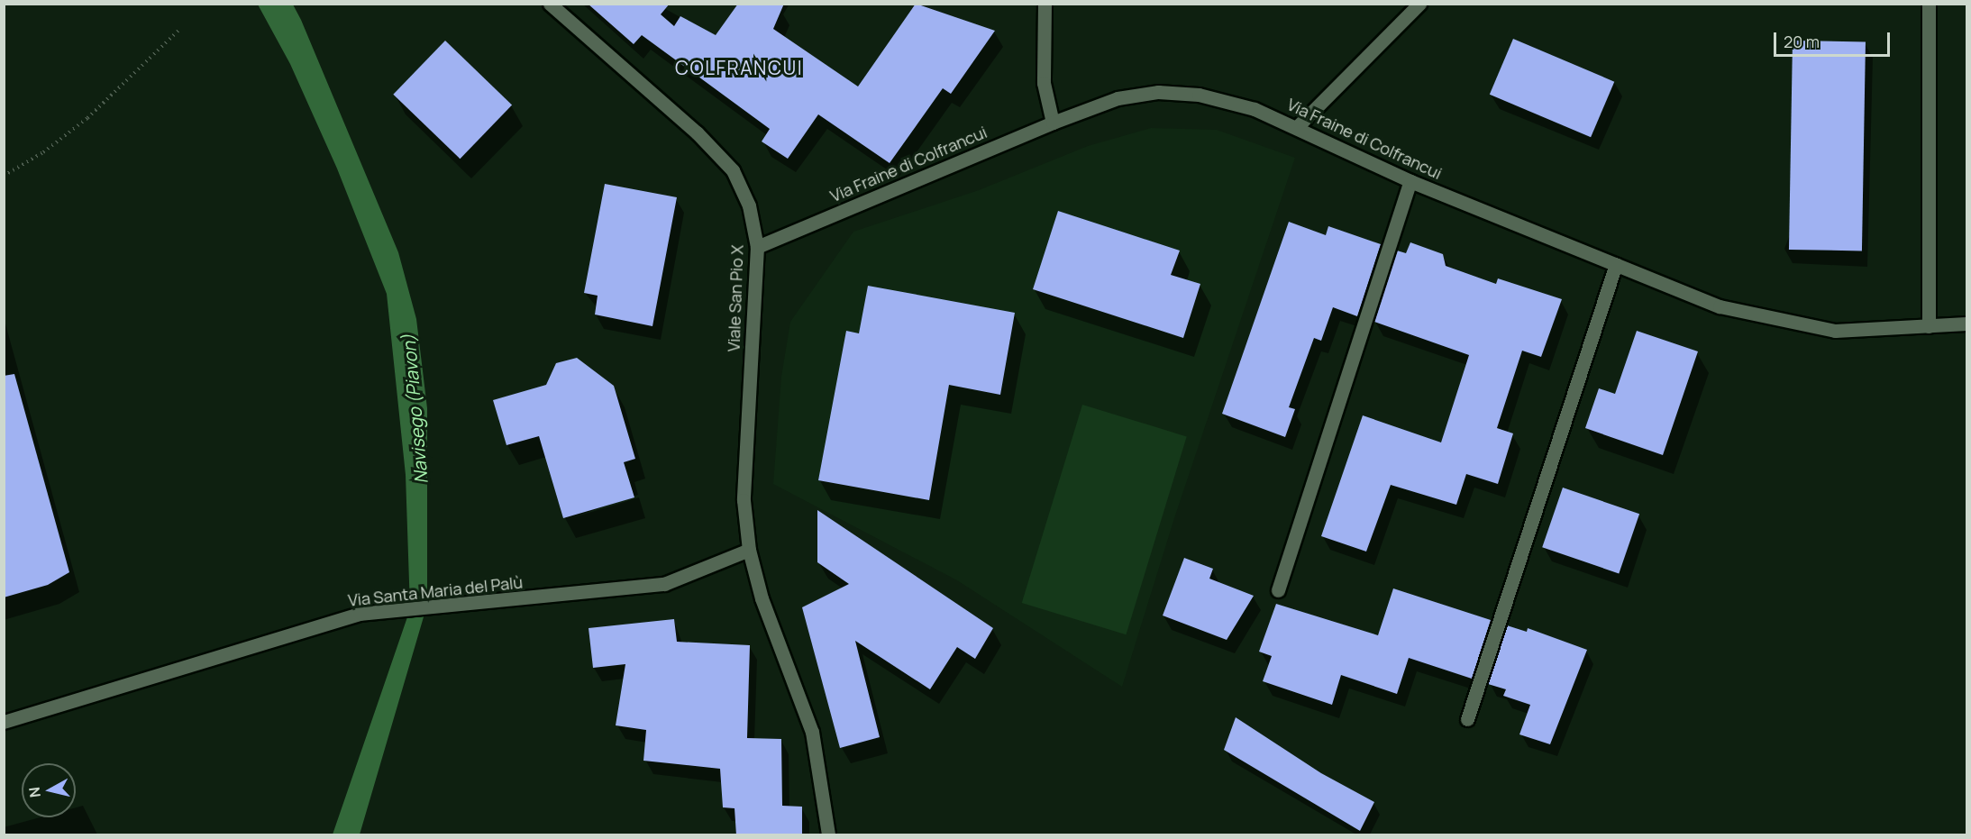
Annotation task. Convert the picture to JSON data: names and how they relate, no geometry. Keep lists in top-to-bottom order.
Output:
{
  "streets": {
    "street": ["Via Fraine di Colfrancui", "Viale San Pio X", "Via Santa Maria del Palù"]
  },
  "crossings": [
    ["Via Fraine di Colfrancui", "Viale San Pio X"],
    ["Viale San Pio X", "Via Santa Maria del Palù"]
  ],
  "districts": ["COLFRANCUI"],
  "water": ["Navisego (Piavon)"],
  "scale_bar": "20 m",
  "north": "left"
}
